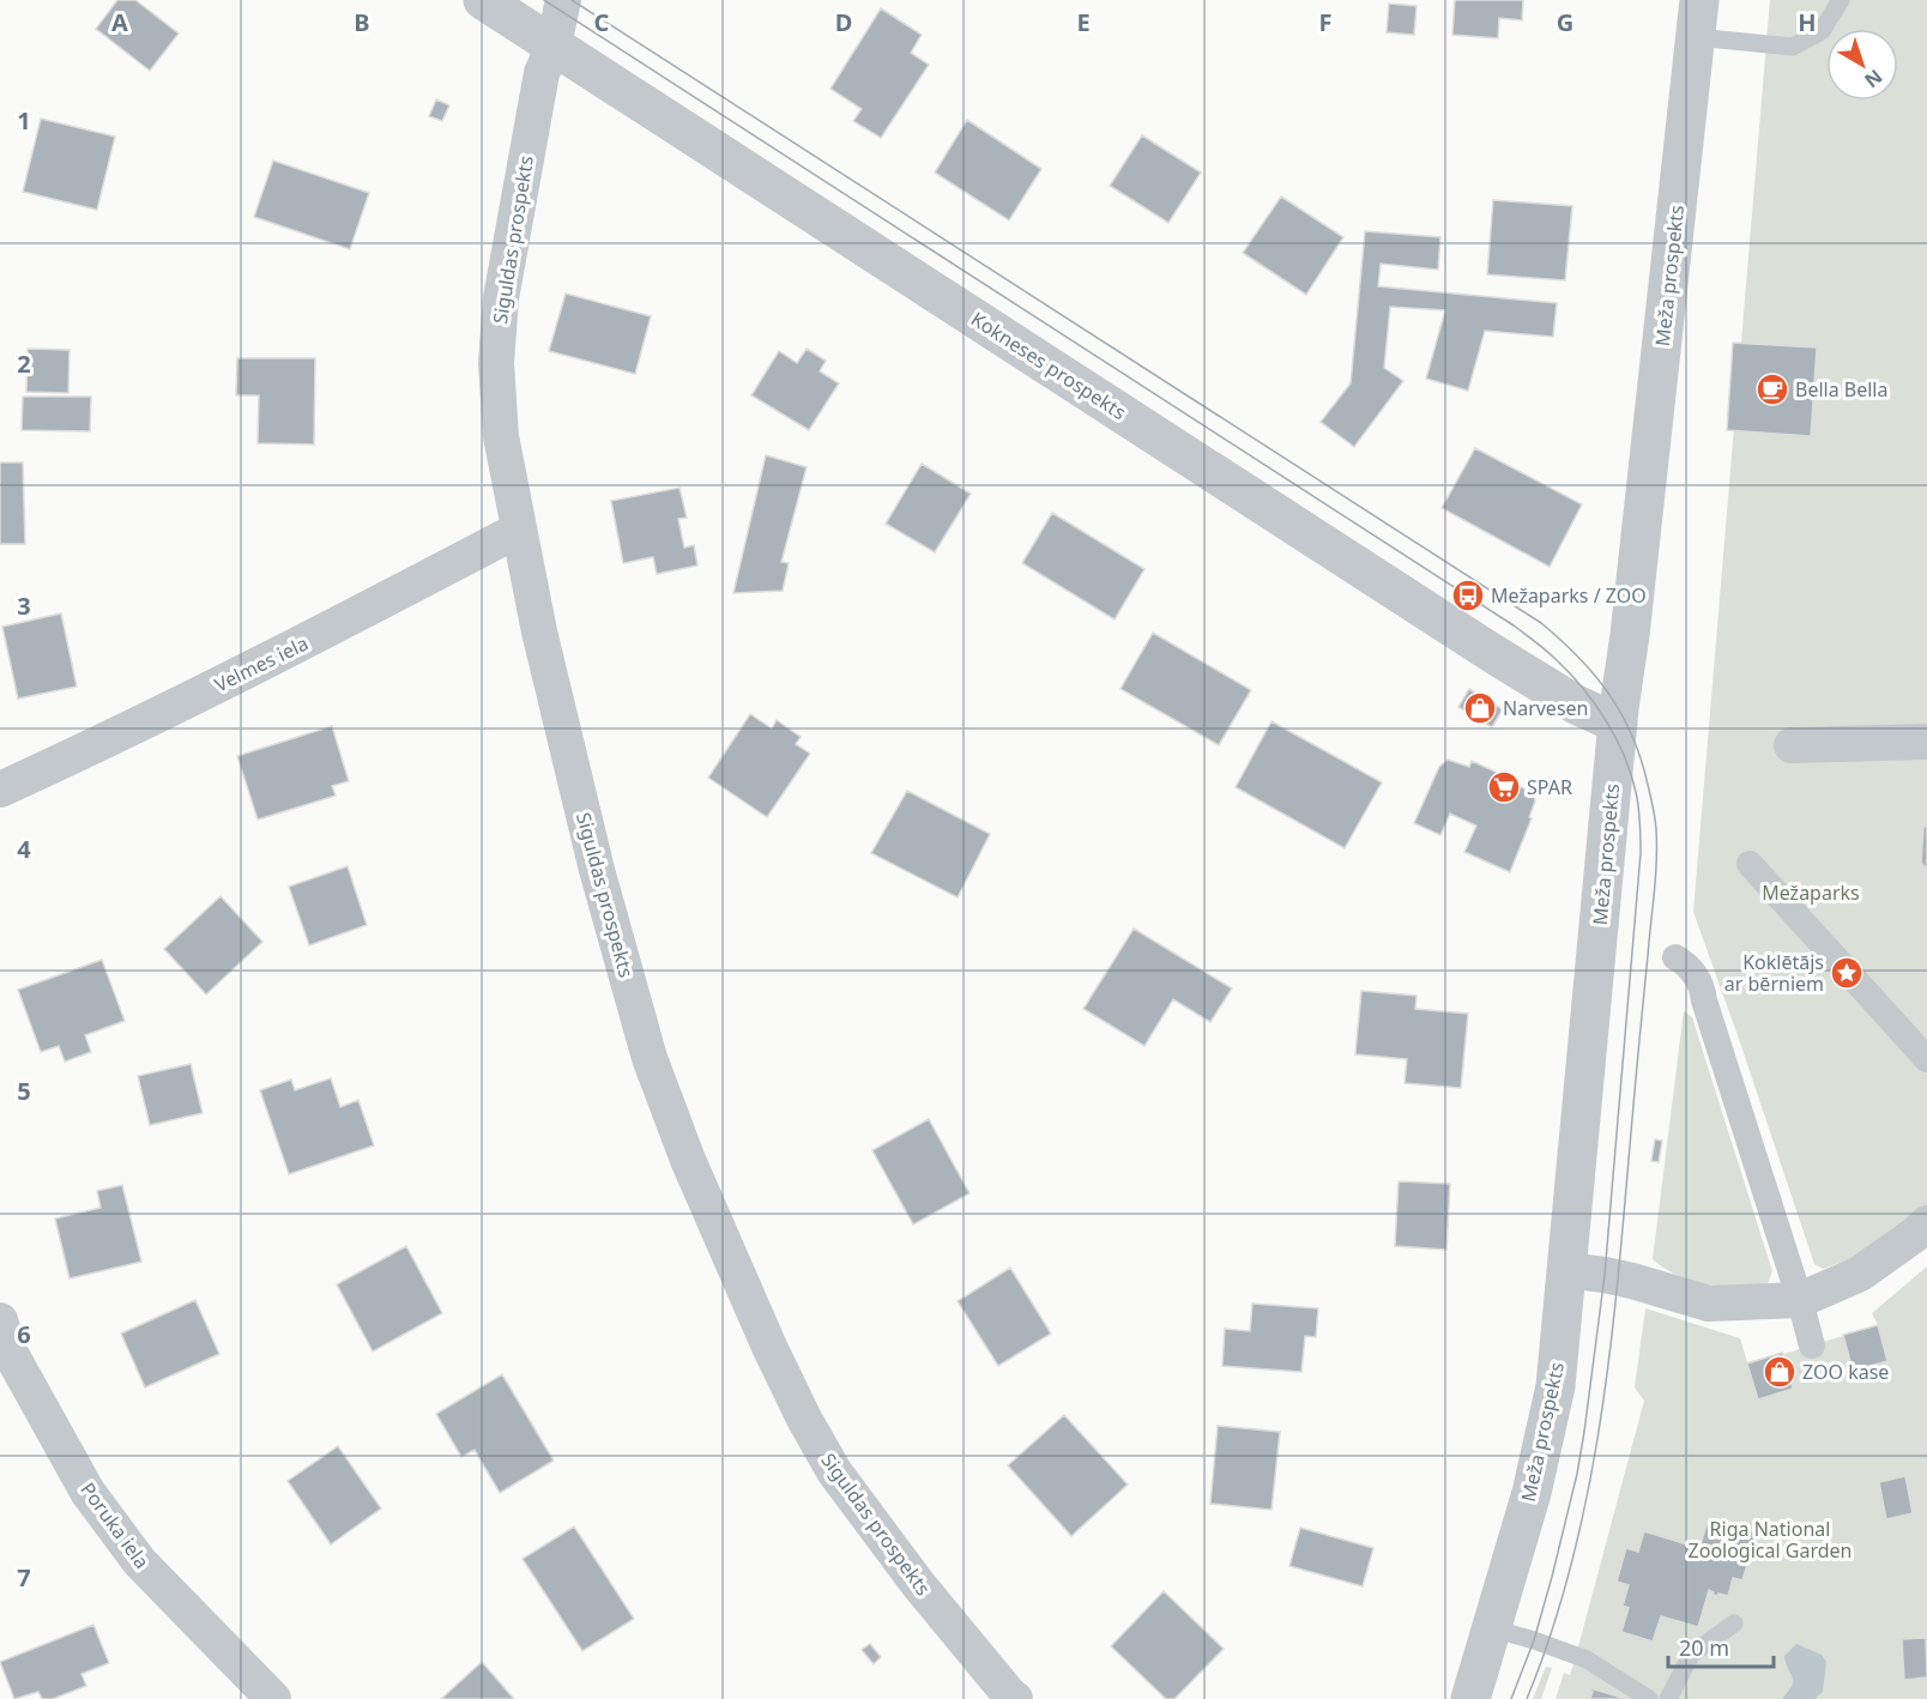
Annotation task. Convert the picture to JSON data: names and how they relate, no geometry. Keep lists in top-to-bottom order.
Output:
{
  "streets": {
    "street": [
      "Siguldas prospekts",
      "Meža prospekts",
      "Kokneses prospekts",
      "Velmes iela",
      "Poruka iela"
    ]
  },
  "crossings": [
    ["Siguldas prospekts", "Kokneses prospekts"],
    ["Siguldas prospekts", "Velmes iela"],
    ["Meža prospekts", "Kokneses prospekts"]
  ],
  "parks": ["Mežaparks", "Riga National Zoological Garden"],
  "places": {
    "cafe": ["Bella Bella"],
    "bus stop": ["Mežaparks / ZOO"],
    "shop": ["Narvesen", "ZOO kase"],
    "supermarket": ["SPAR"],
    "place": ["Koklētājs ar bērniem"]
  },
  "scale_bar": "20 m",
  "north": "bottom right",
  "grid": {
    "columns": [
      "A",
      "B",
      "C",
      "D",
      "E",
      "F",
      "G",
      "H"
    ],
    "rows": [
      "1",
      "2",
      "3",
      "4",
      "5",
      "6",
      "7"
    ]
  }
}
